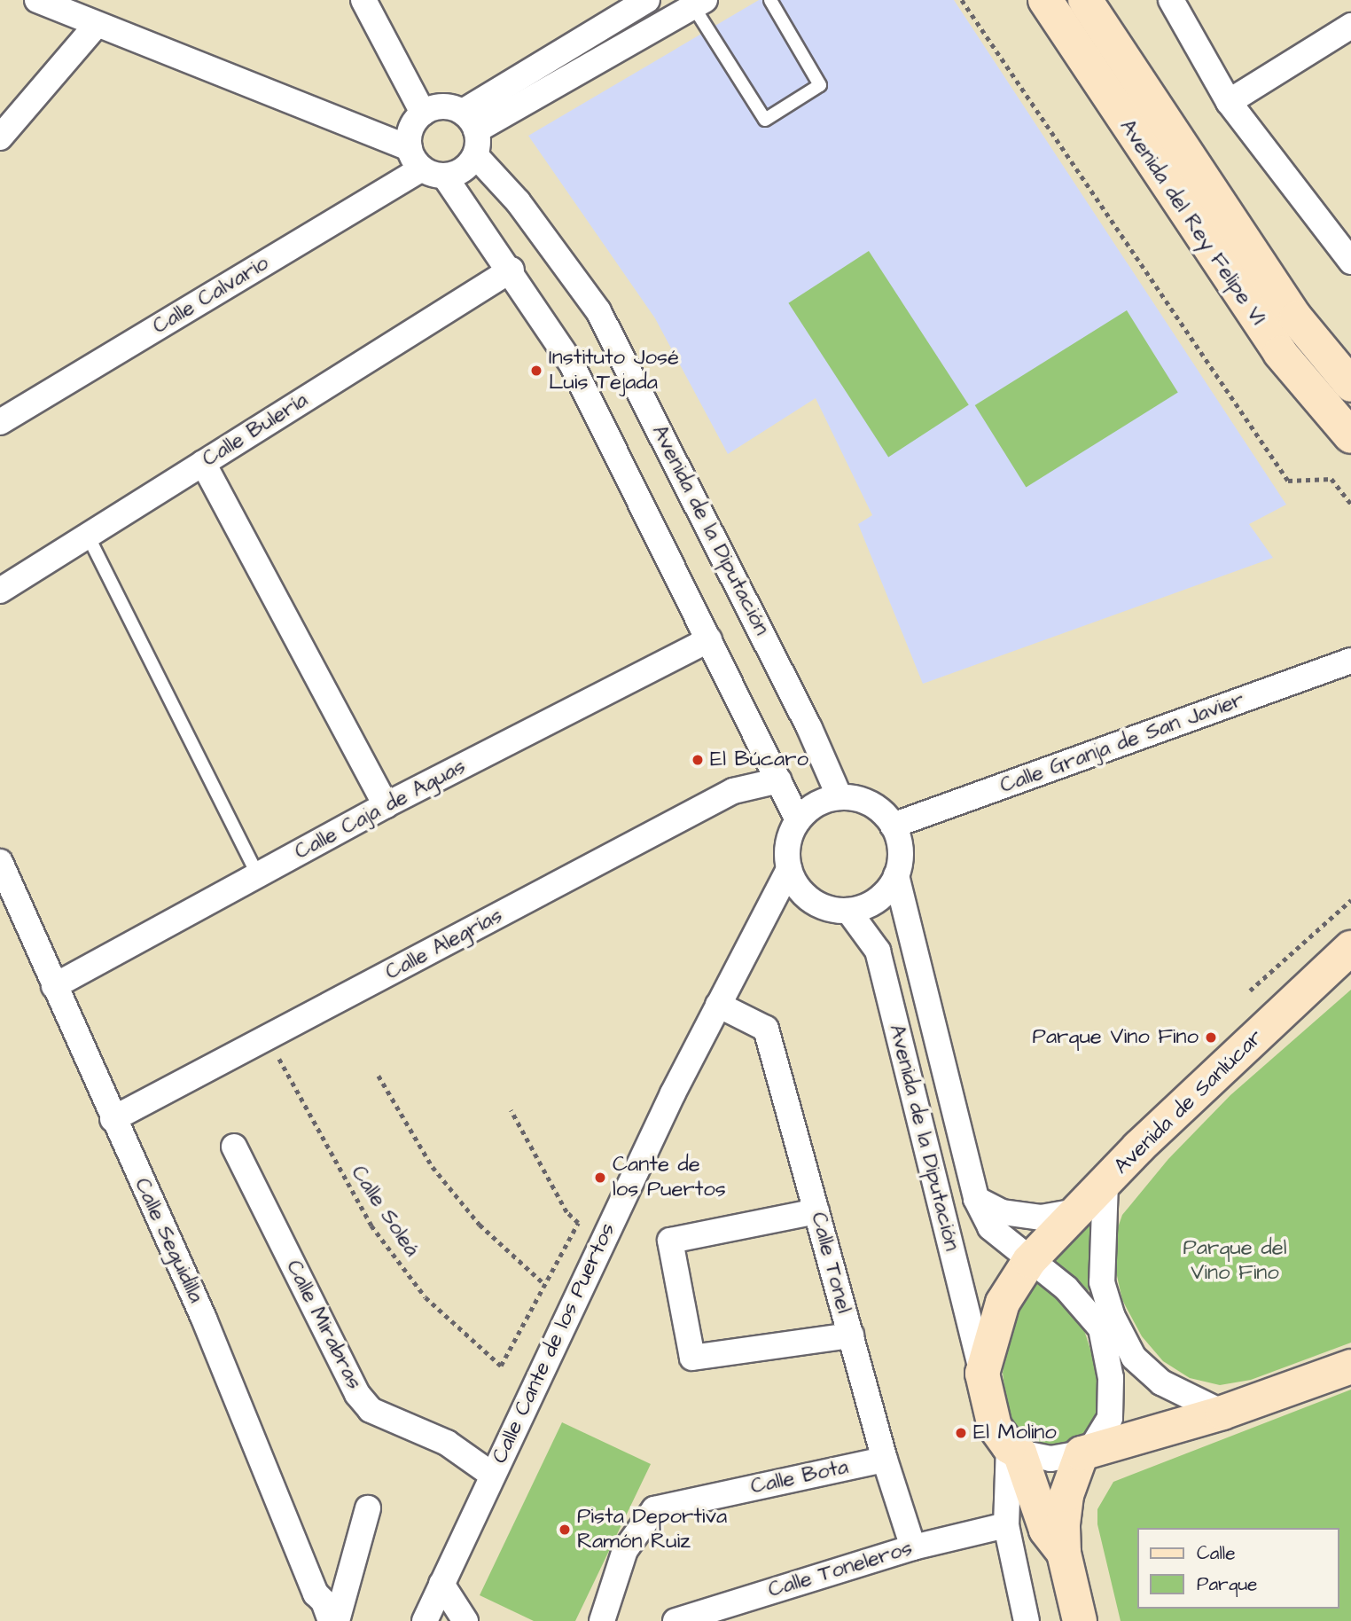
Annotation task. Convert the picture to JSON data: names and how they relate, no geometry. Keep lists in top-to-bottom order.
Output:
{
  "streets": {
    "main road": ["Avenida del Rey Felipe VI", "Avenida de Sanlúcar"],
    "street": [
      "Calle Calvario",
      "Calle Bulería",
      "Avenida de la Diputación",
      "Calle Granja de San Javier",
      "Calle Caja de Aguas",
      "Calle Alegrías",
      "Calle Seguidilla",
      "Calle Tonel",
      "Calle Mirabras",
      "Calle Cante de los Puertos",
      "Calle Bota",
      "Calle Toneleros"
    ],
    "path": ["Calle Soleá"]
  },
  "crossings": [
    ["Calle Calvario", "Avenida de la Diputación"],
    ["Avenida de la Diputación", "Calle Granja de San Javier"],
    ["Avenida de la Diputación", "Avenida de Sanlúcar"],
    ["Avenida de la Diputación", "Calle Cante de los Puertos"],
    ["Calle Granja de San Javier", "Calle Cante de los Puertos"],
    ["Calle Caja de Aguas", "Calle Seguidilla"],
    ["Calle Alegrías", "Calle Seguidilla"],
    ["Calle Tonel", "Calle Cante de los Puertos"],
    ["Calle Tonel", "Calle Bota"],
    ["Calle Tonel", "Calle Toneleros"],
    ["Calle Mirabras", "Calle Cante de los Puertos"]
  ],
  "parks": ["Parque del Vino Fino"],
  "places": [
    "Instituto José Luis Tejada",
    "El Búcaro",
    "Parque Vino Fino",
    "Cante de los Puertos",
    "El Molino",
    "Pista Deportiva Ramón Ruiz"
  ],
  "legend": ["Calle", "Parque"]
}
